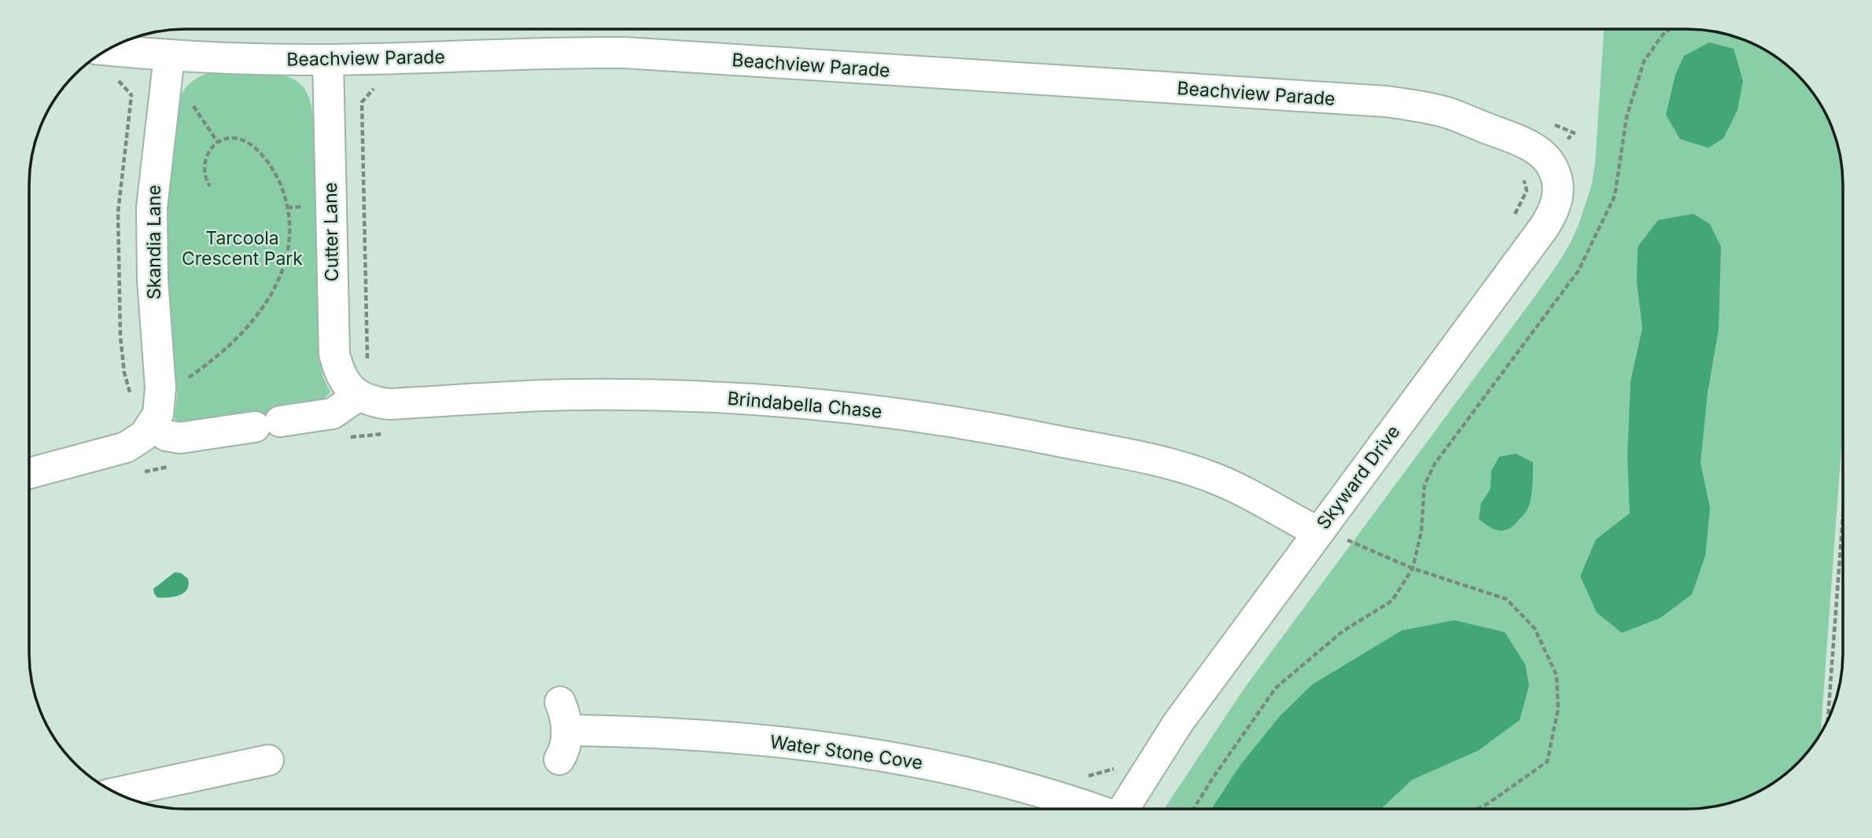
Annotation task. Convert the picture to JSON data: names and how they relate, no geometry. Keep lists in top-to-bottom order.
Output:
{
  "streets": {
    "street": [
      "Beachview Parade",
      "Cutter Lane",
      "Skandia Lane",
      "Brindabella Chase",
      "Skyward Drive",
      "Water Stone Cove"
    ]
  },
  "crossings": [
    ["Beachview Parade", "Cutter Lane"],
    ["Beachview Parade", "Skandia Lane"],
    ["Beachview Parade", "Skyward Drive"],
    ["Cutter Lane", "Brindabella Chase"],
    ["Brindabella Chase", "Skyward Drive"]
  ],
  "parks": ["Tarcoola Crescent Park"]
}
